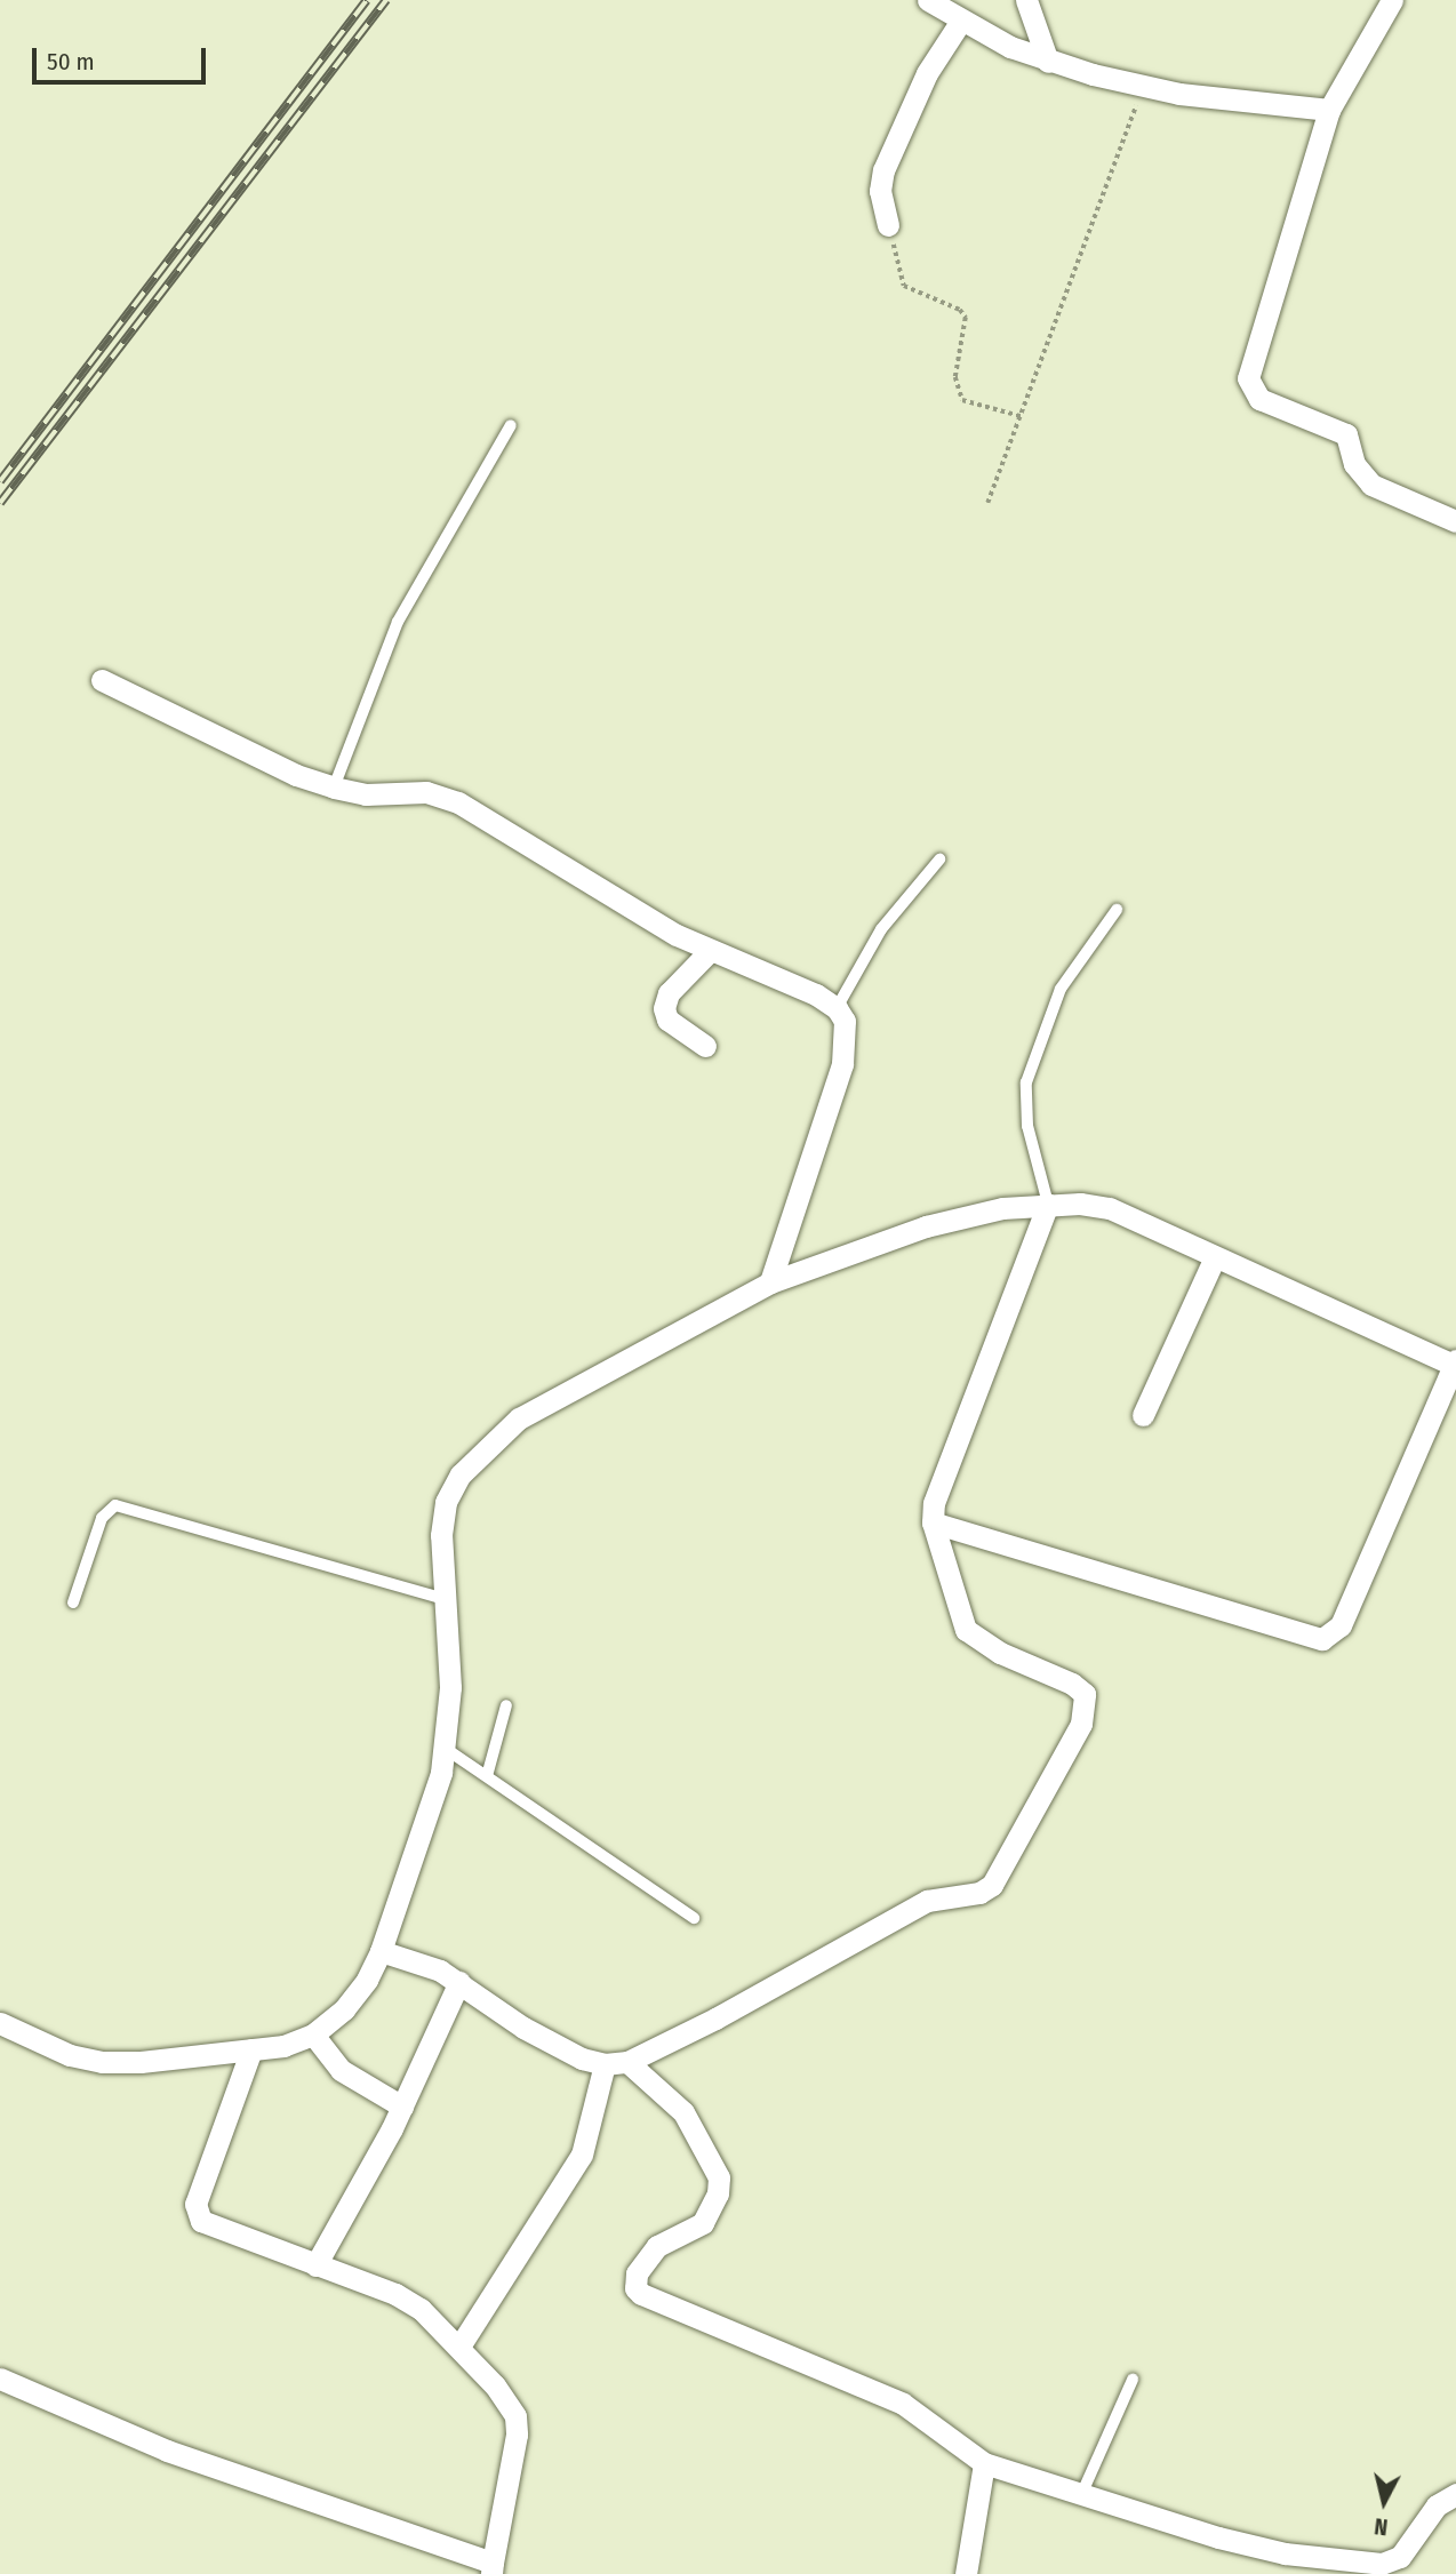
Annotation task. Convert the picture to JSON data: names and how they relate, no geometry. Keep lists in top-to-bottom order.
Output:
{
  "scale_bar": "50 m",
  "north": "bottom"
}
